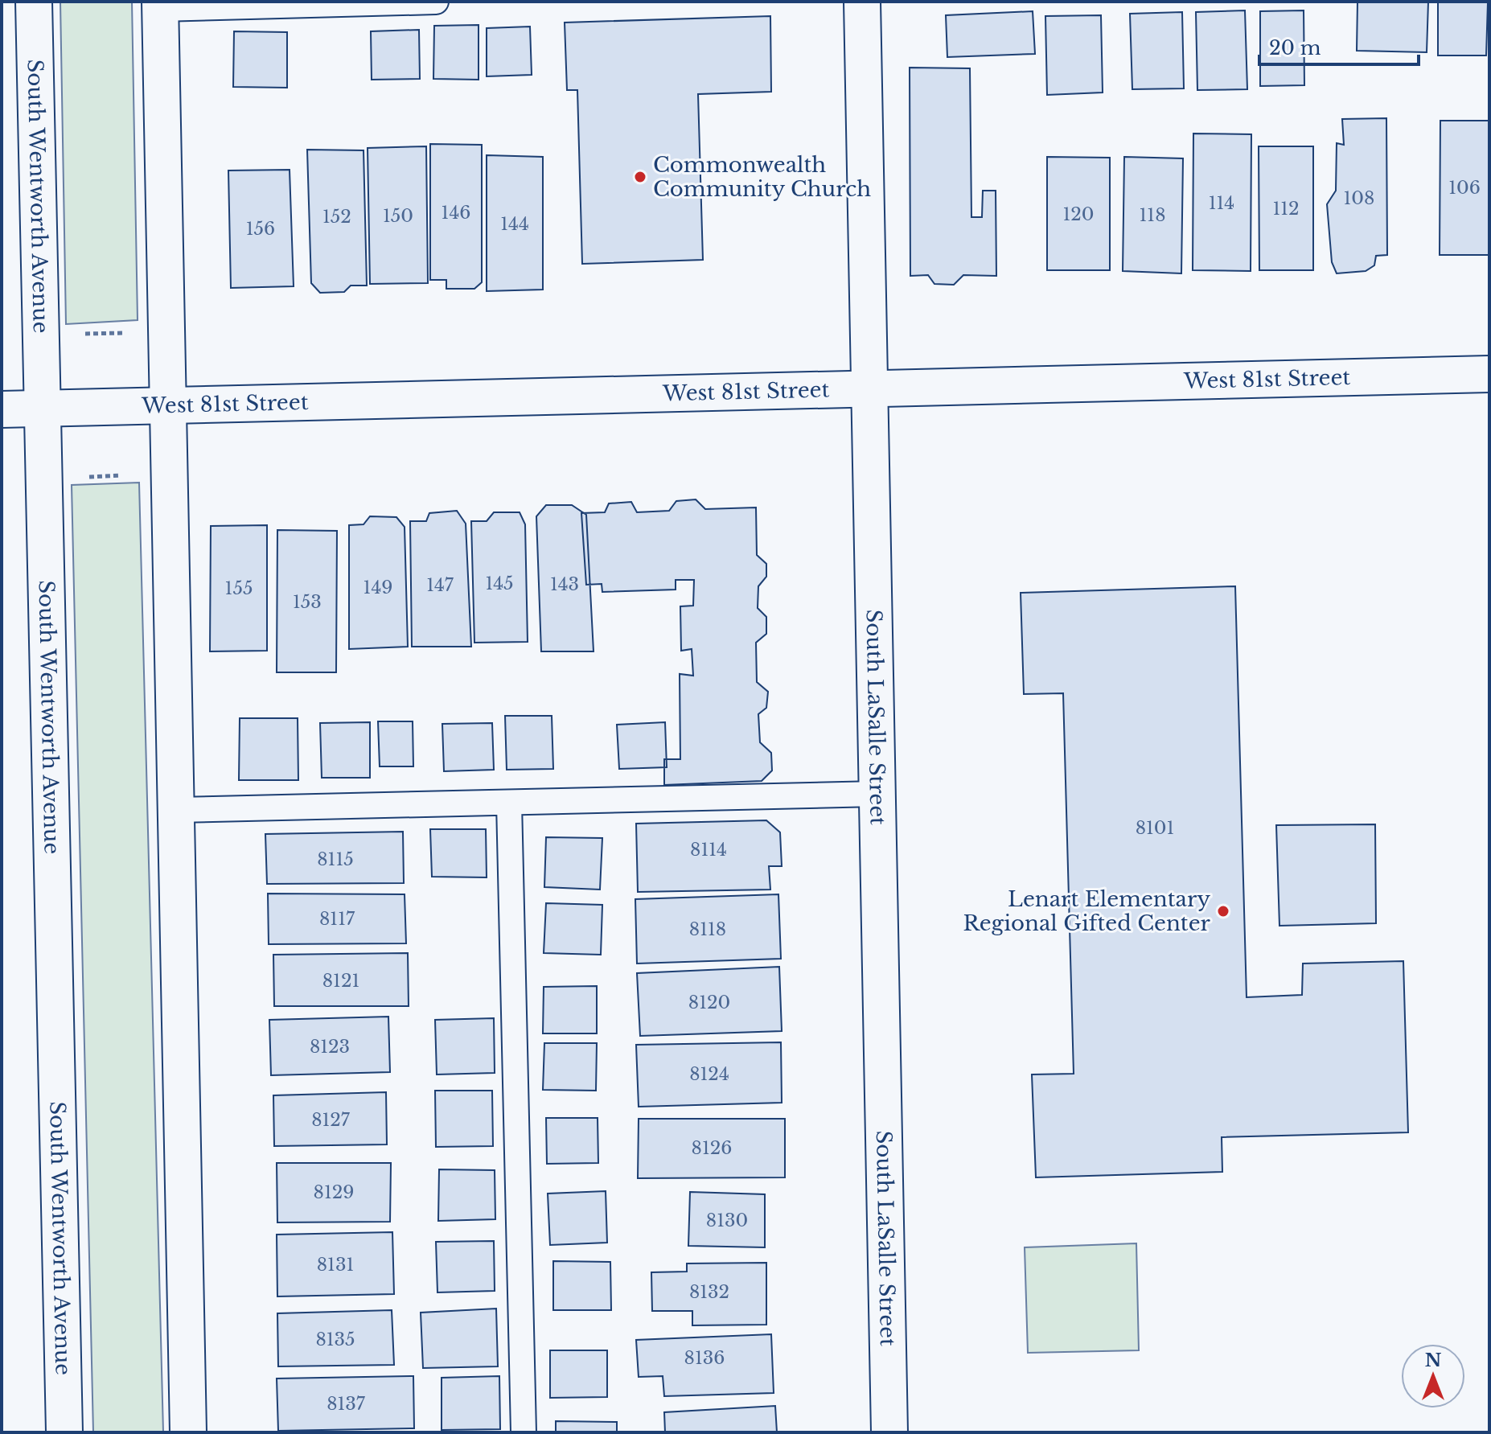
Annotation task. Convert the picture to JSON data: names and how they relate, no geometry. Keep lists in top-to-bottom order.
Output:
{
  "streets": {
    "street": ["South Wentworth Avenue", "West 81st Street", "South LaSalle Street"]
  },
  "crossings": [
    ["South Wentworth Avenue", "West 81st Street"],
    ["West 81st Street", "South LaSalle Street"]
  ],
  "places": ["Commonwealth Community Church", "Lenart Elementary Regional Gifted Center"],
  "house_numbers": [
    "106",
    "108",
    "114",
    "112",
    "146",
    "120",
    "118",
    "150",
    "152",
    "144",
    "156",
    "145",
    "143",
    "147",
    "149",
    "155",
    "153",
    "8101",
    "8114",
    "8115",
    "8117",
    "8118",
    "8121",
    "8120",
    "8123",
    "8124",
    "8127",
    "8126",
    "8129",
    "8130",
    "8131",
    "8132",
    "8135",
    "8136",
    "8137"
  ],
  "scale_bar": "20 m",
  "north": "top"
}
